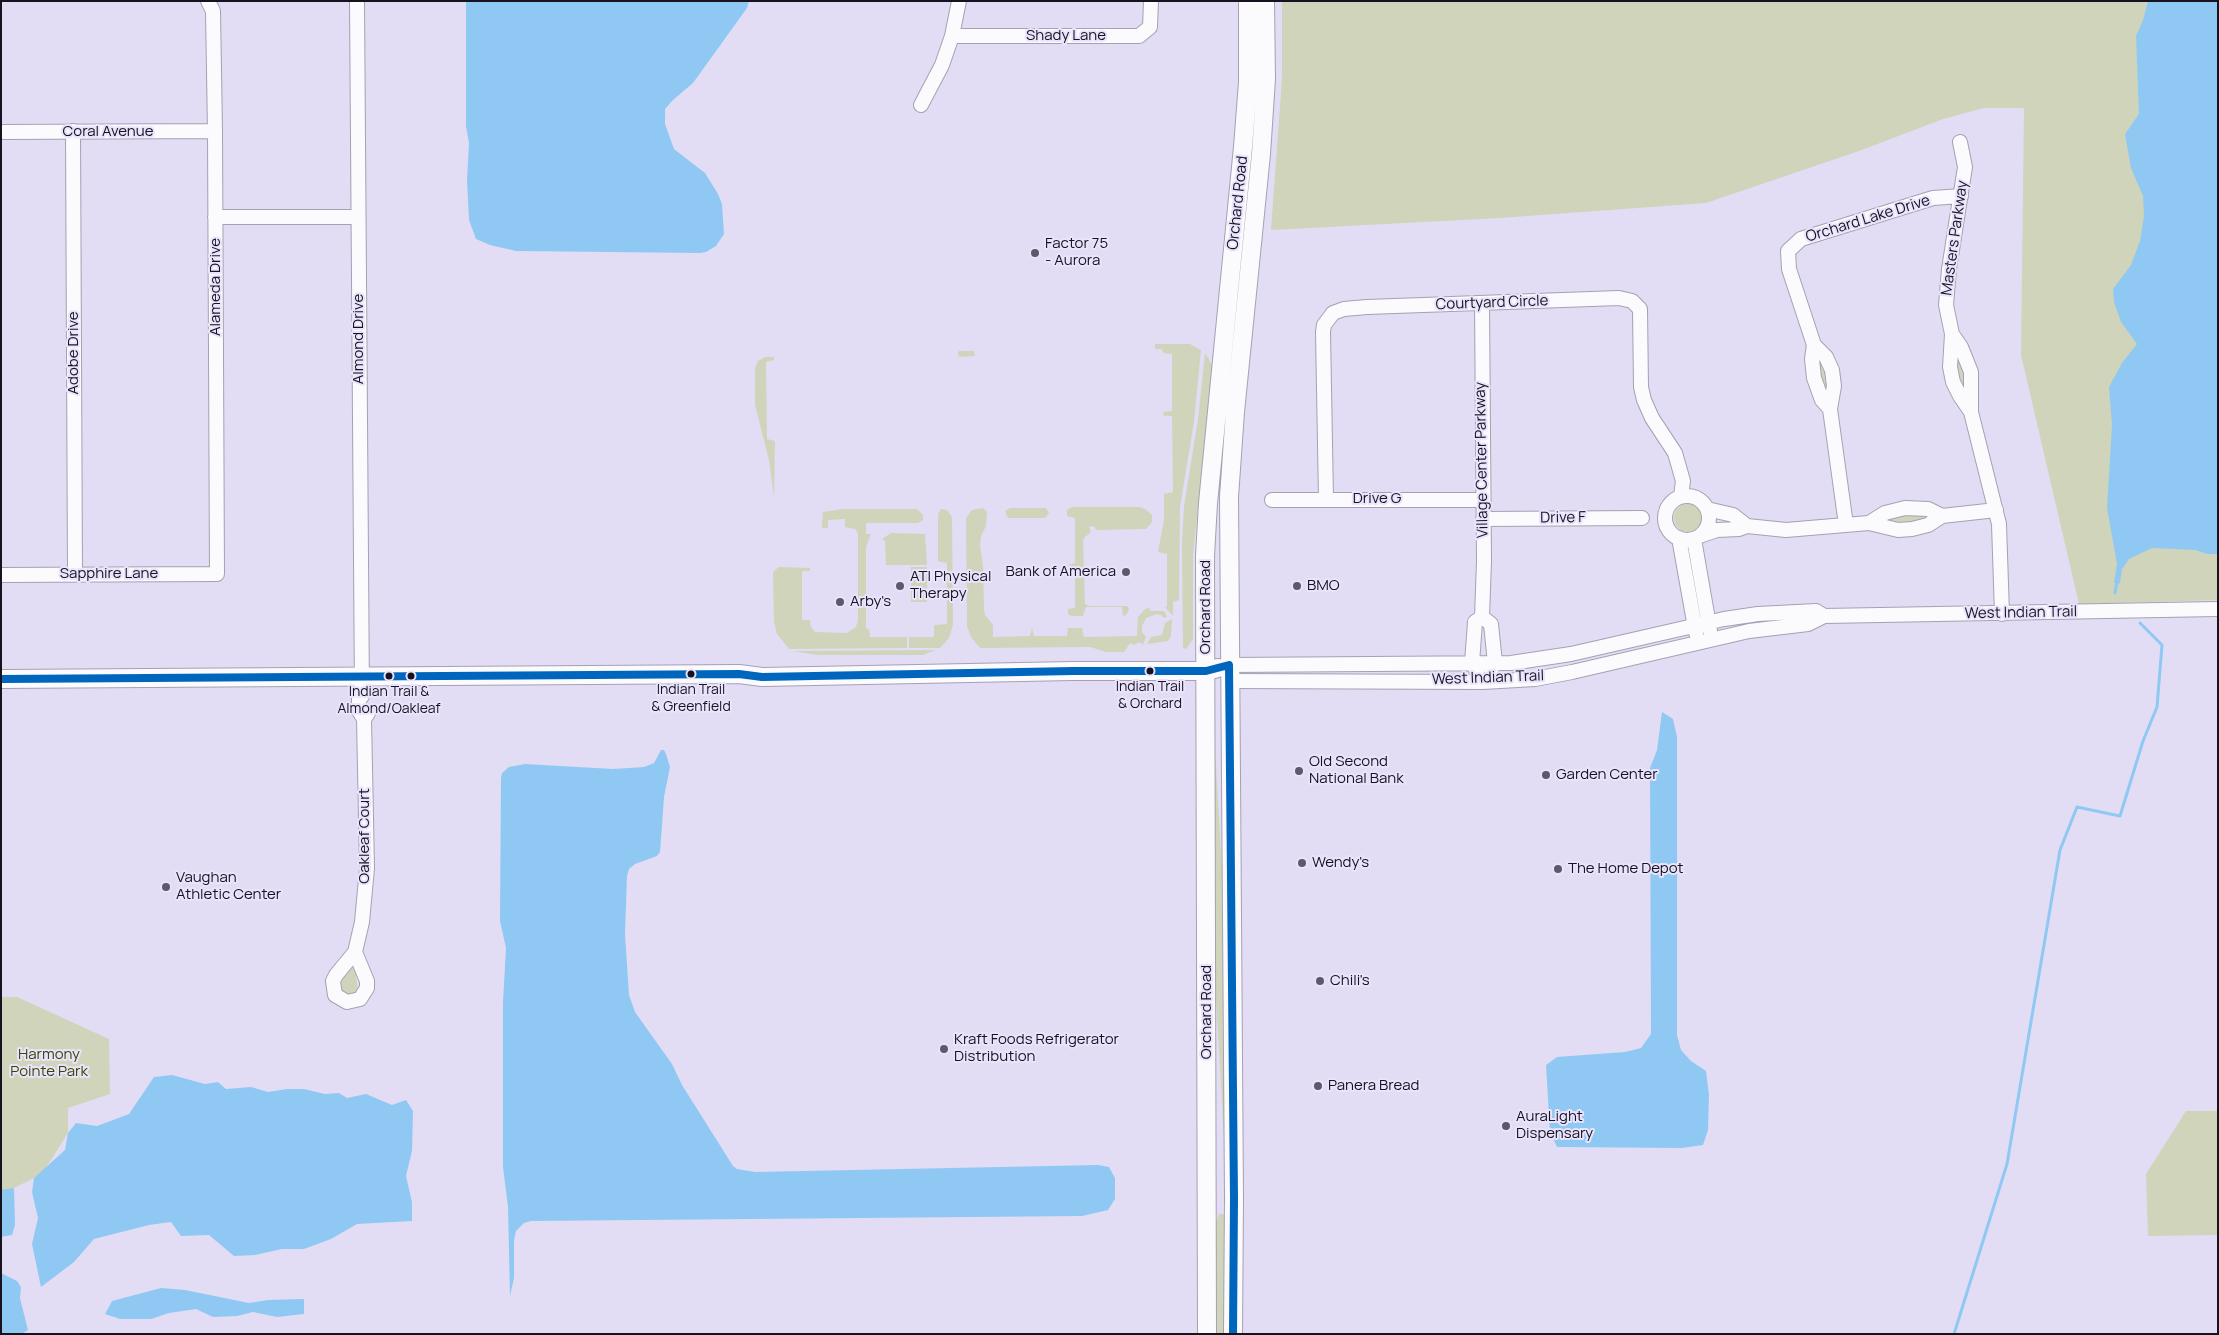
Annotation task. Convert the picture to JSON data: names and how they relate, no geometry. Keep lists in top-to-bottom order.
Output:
{
  "streets": {
    "main road": ["Orchard Road", "West Indian Trail"],
    "street": [
      "Shady Lane",
      "Coral Avenue",
      "Orchard Lake Drive",
      "Masters Parkway",
      "Alameda Drive",
      "Courtyard Circle",
      "Almond Drive",
      "Adobe Drive",
      "Village Center Parkway",
      "Drive G",
      "Drive F",
      "Sapphire Lane",
      "Oakleaf Court"
    ]
  },
  "crossings": [
    ["Coral Avenue", "Alameda Drive"],
    ["Coral Avenue", "Adobe Drive"],
    ["Orchard Road", "West Indian Trail"],
    ["Orchard Lake Drive", "Masters Parkway"],
    ["Masters Parkway", "West Indian Trail"],
    ["Alameda Drive", "Sapphire Lane"],
    ["Courtyard Circle", "Village Center Parkway"],
    ["Courtyard Circle", "Drive G"],
    ["Almond Drive", "West Indian Trail"],
    ["Almond Drive", "Oakleaf Court"],
    ["Adobe Drive", "Sapphire Lane"],
    ["Village Center Parkway", "Drive G"],
    ["Village Center Parkway", "Drive F"],
    ["Village Center Parkway", "West Indian Trail"],
    ["West Indian Trail", "Oakleaf Court"]
  ],
  "parks": ["Harmony Pointe Park"],
  "places": [
    "Factor 75 - Aurora",
    "Bank of America",
    "ATI Physical Therapy",
    "BMO",
    "Arby's",
    "Indian Trail & Orchard",
    "Indian Trail & Greenfield",
    "Indian Trail & Almond/Oakleaf",
    "Old Second National Bank",
    "Garden Center",
    "Wendy's",
    "The Home Depot",
    "Vaughan Athletic Center",
    "Chili's",
    "Kraft Foods Refrigerator Distribution",
    "Panera Bread",
    "AuraLight Dispensary"
  ]
}
